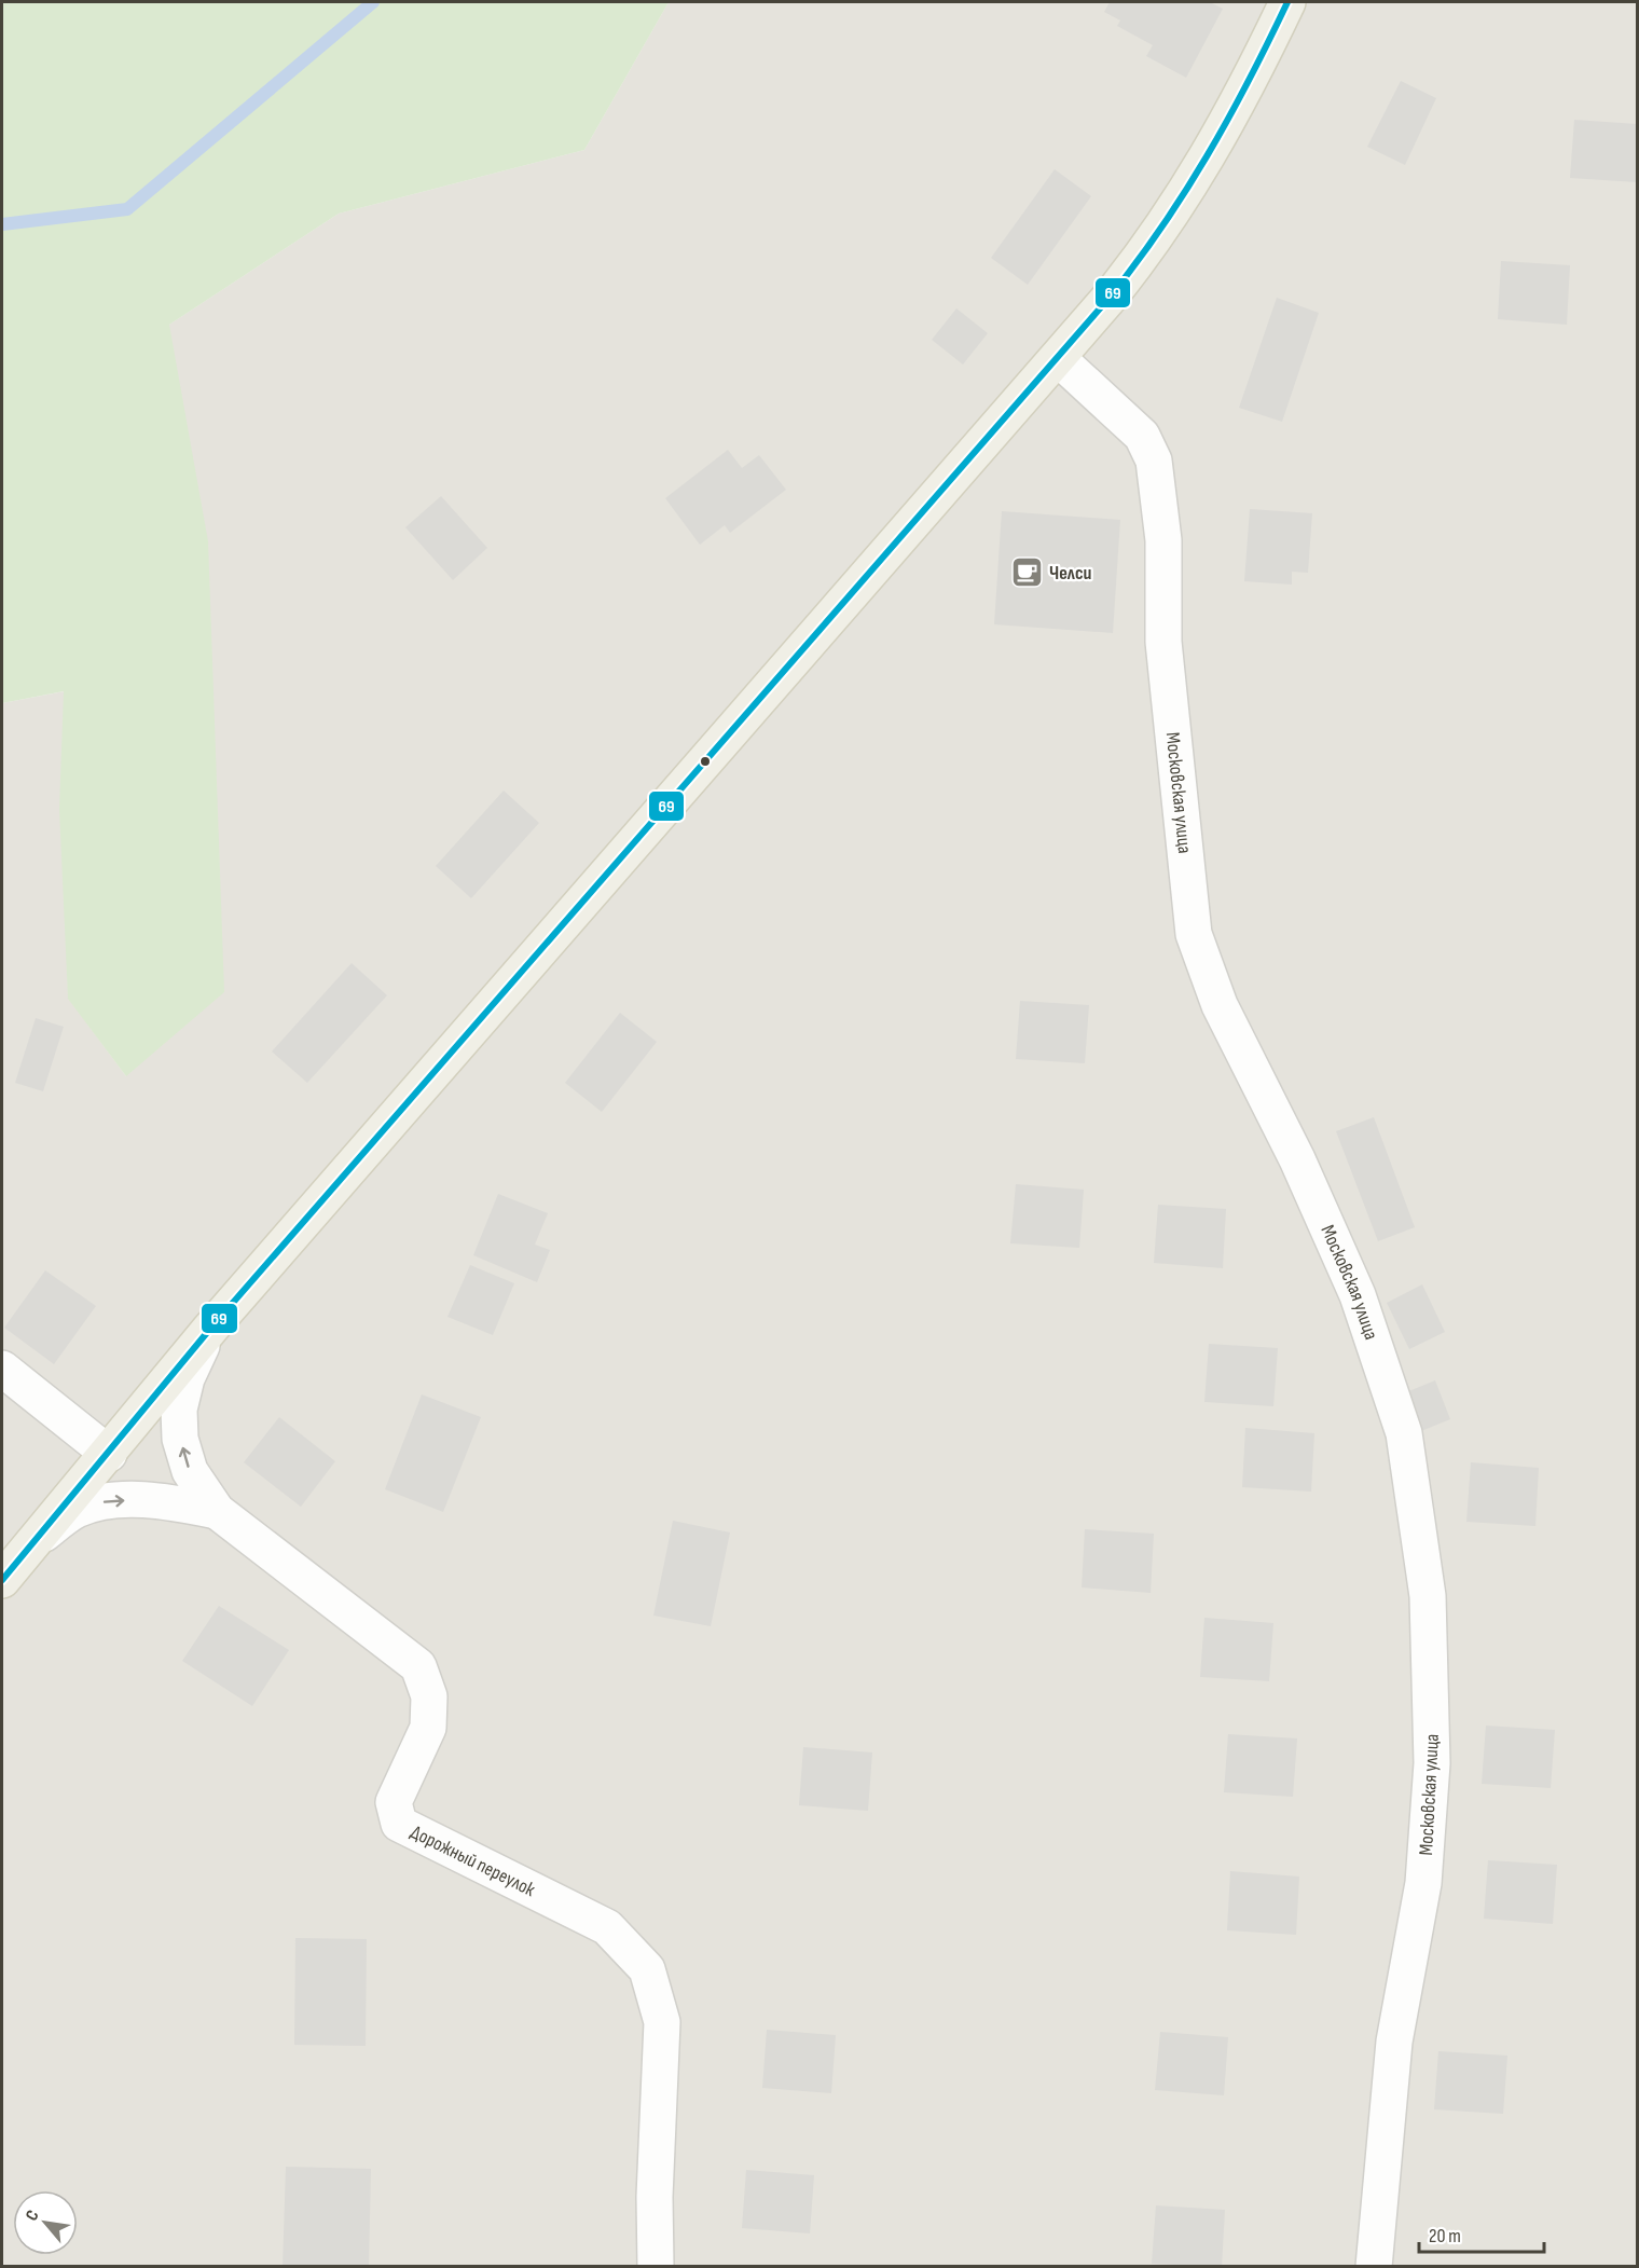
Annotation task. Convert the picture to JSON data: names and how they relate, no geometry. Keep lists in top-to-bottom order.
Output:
{
  "streets": {
    "street": ["Московская улица", "Дорожный переулок"]
  },
  "places": {
    "cafe": ["Челси"]
  },
  "lines": ["transit line 69"],
  "scale_bar": "20 m",
  "north": "top left"
}
